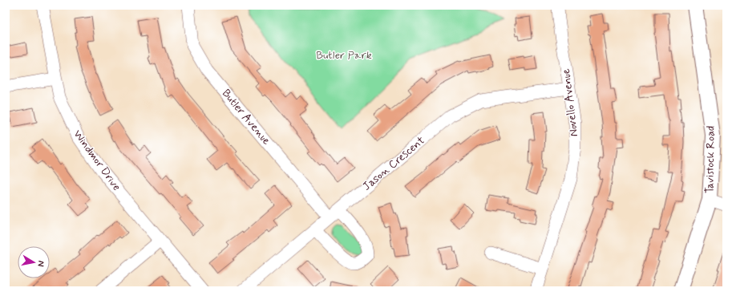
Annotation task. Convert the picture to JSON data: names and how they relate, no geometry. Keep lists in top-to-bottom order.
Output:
{
  "streets": {
    "street": [
      "Novello Avenue",
      "Butler Avenue",
      "Tavistock Road",
      "Windmor Drive",
      "Jason Crescent"
    ]
  },
  "crossings": [
    ["Novello Avenue", "Jason Crescent"],
    ["Butler Avenue", "Jason Crescent"]
  ],
  "parks": ["Butler Park"],
  "north": "right"
}
